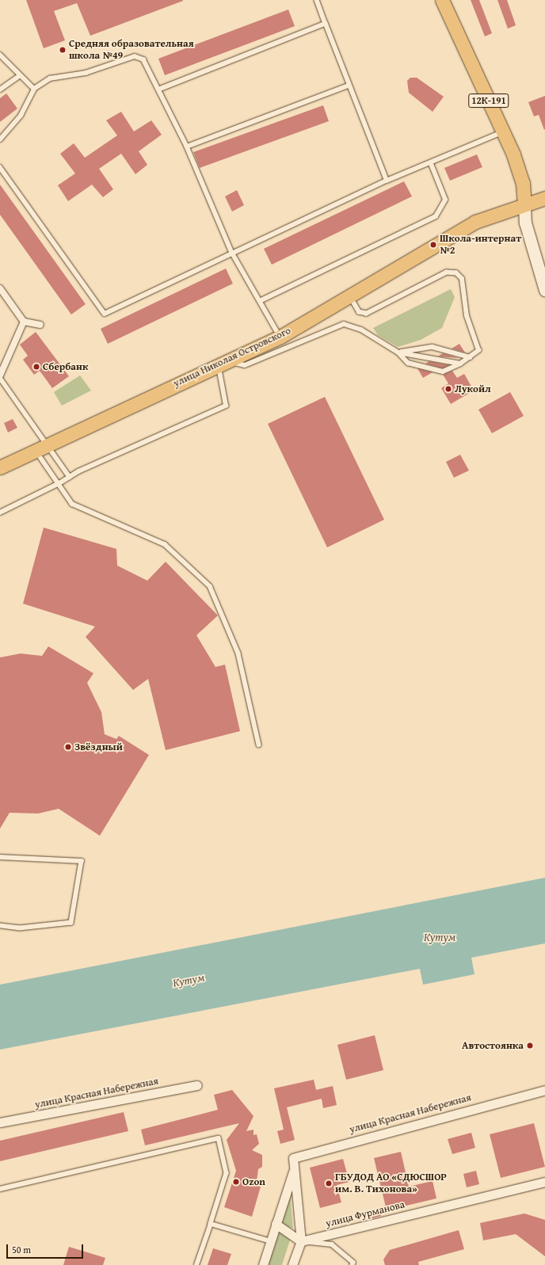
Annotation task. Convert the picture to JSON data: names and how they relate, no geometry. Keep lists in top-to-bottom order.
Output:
{
  "streets": {
    "main road": ["12К-191", "улица Николая Островского"],
    "street": ["улица Красная Набережная", "улица Фурманова"]
  },
  "crossings": [
    ["12К-191", "улица Николая Островского"]
  ],
  "water": ["Кутум"],
  "places": [
    "Средняя образовательная школа №49",
    "Школа-интернат №2",
    "Сбербанк",
    "Лукойл",
    "Звёздный",
    "Автостоянка",
    "Ozon",
    "ГБУДОД АО «СДЮСШОР им. В. Тихонова»"
  ],
  "scale_bar": "50 m"
}
